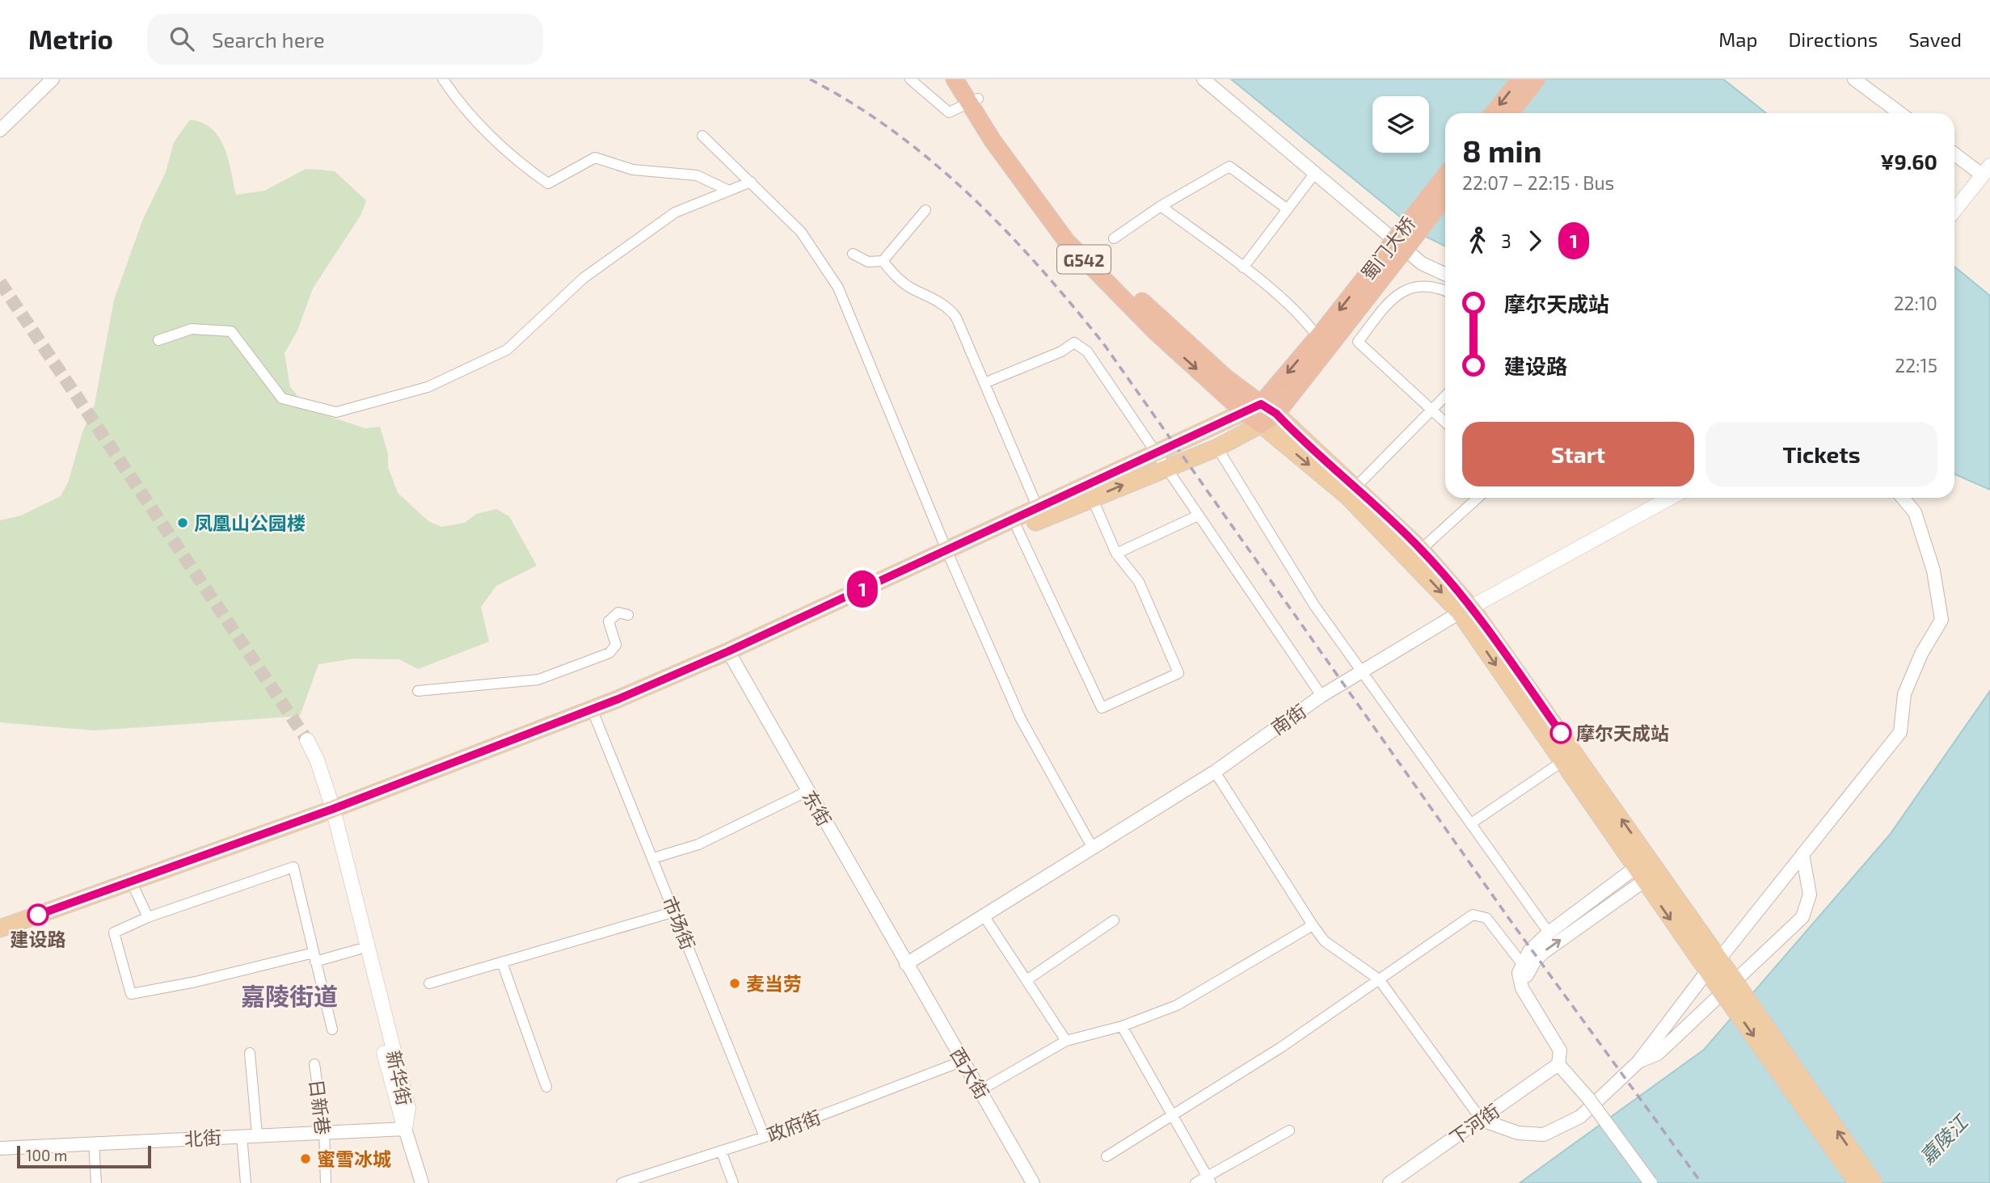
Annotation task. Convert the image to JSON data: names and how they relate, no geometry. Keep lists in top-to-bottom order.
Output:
{
  "streets": {
    "highway": ["蜀门大桥", "G542"],
    "main road": ["南街", "新华街"],
    "street": [
      "东街",
      "市场街",
      "西大街",
      "日新巷",
      "下河街",
      "政府街",
      "北街"
    ]
  },
  "crossings": [
    ["南街", "东街"],
    ["南街", "西大街"],
    ["东街", "西大街"],
    ["市场街", "政府街"],
    ["西大街", "政府街"],
    ["新华街", "北街"],
    ["日新巷", "北街"]
  ],
  "districts": ["嘉陵街道"],
  "water": ["嘉陵江"],
  "places": [
    "凤凰山公园楼",
    "摩尔天成站",
    "建设路",
    "麦当劳",
    "蜜雪冰城"
  ],
  "lines": ["bus line 1"],
  "scale_bar": "100 m",
  "page": {
    "header": "Metrio",
    "search": "Search here",
    "nav": ["Map", "Directions", "Saved"],
    "on_map": "1",
    "heading": ["8 min", "22:07 – 22:15 · Bus", "¥9.60"],
    "legs": ["3", "1"],
    "list": [
      {
        "name": "摩尔天成站",
        "value": "22:10"
      },
      {
        "name": "建设路",
        "value": "22:15"
      }
    ],
    "buttons": ["Start", "Tickets"],
    "scale": "100 m"
  }
}
